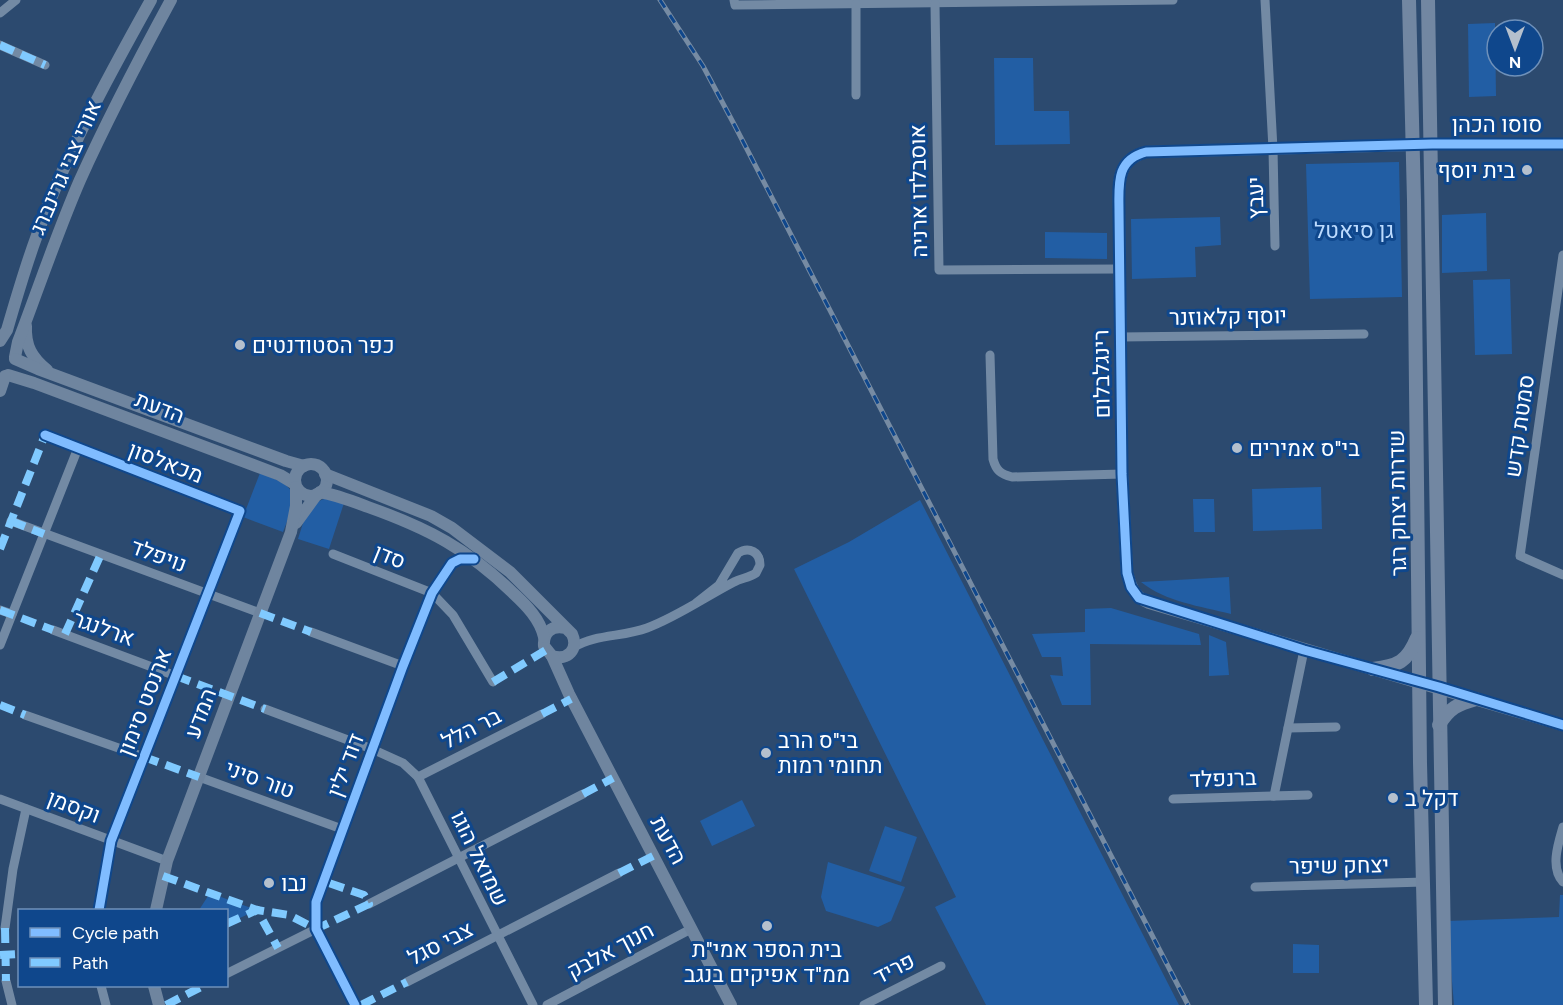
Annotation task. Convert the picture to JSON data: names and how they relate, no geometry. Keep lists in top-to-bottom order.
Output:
{
  "streets": {
    "main road": ["שדרות יצחק רגר"],
    "street": [
      "סוסו הכהן",
      "אורי צבי גרינברג",
      "אוסבלדו ארניה",
      "יעבץ",
      "יוסף קלאוזנר",
      "רינגלבלום",
      "הדעת",
      "סמטת קדש",
      "מכאלסון",
      "נויפלד",
      "סדן",
      "ארלנגר",
      "ארנסט סימון",
      "המדע",
      "בר הלל",
      "דוד ילין",
      "ברנפלד",
      "טור סיני",
      "וקסמן",
      "שמואל הוגו",
      "יצחק שיפר",
      "צבי סגל",
      "חנוך אלבק",
      "פריד"
    ]
  },
  "crossings": [
    ["סוסו הכהן", "רינגלבלום"],
    ["סוסו הכהן", "שדרות יצחק רגר"],
    ["אורי צבי גרינברג", "הדעת"],
    ["אוסבלדו ארניה", "רינגלבלום"],
    ["יעבץ", "רינגלבלום"],
    ["יוסף קלאוזנר", "רינגלבלום"],
    ["רינגלבלום", "שדרות יצחק רגר"],
    ["רינגלבלום", "ברנפלד"],
    ["הדעת", "המדע"],
    ["הדעת", "חנוך אלבק"],
    ["מכאלסון", "ארנסט סימון"],
    ["שדרות יצחק רגר", "יצחק שיפר"],
    ["נויפלד", "ארנסט סימון"],
    ["נויפלד", "המדע"],
    ["סדן", "דוד ילין"],
    ["ארלנגר", "ארנסט סימון"],
    ["ארנסט סימון", "וקסמן"],
    ["המדע", "טור סיני"],
    ["המדע", "וקסמן"],
    ["בר הלל", "שמואל הוגו"],
    ["דוד ילין", "טור סיני"],
    ["דוד ילין", "שמואל הוגו"],
    ["שמואל הוגו", "צבי סגל"]
  ],
  "parks": ["גן סיאטל"],
  "places": [
    "בית יוסף",
    "כפר הסטודנטים",
    "בי\"ס אמירים",
    "בי\"ס הרב תחומי רמות",
    "דקל ב",
    "נבו",
    "בית הספר אמי\"ת ממ\"ד אפיקים בנגב"
  ],
  "legend": ["Cycle path", "Path"],
  "north": "bottom"
}
